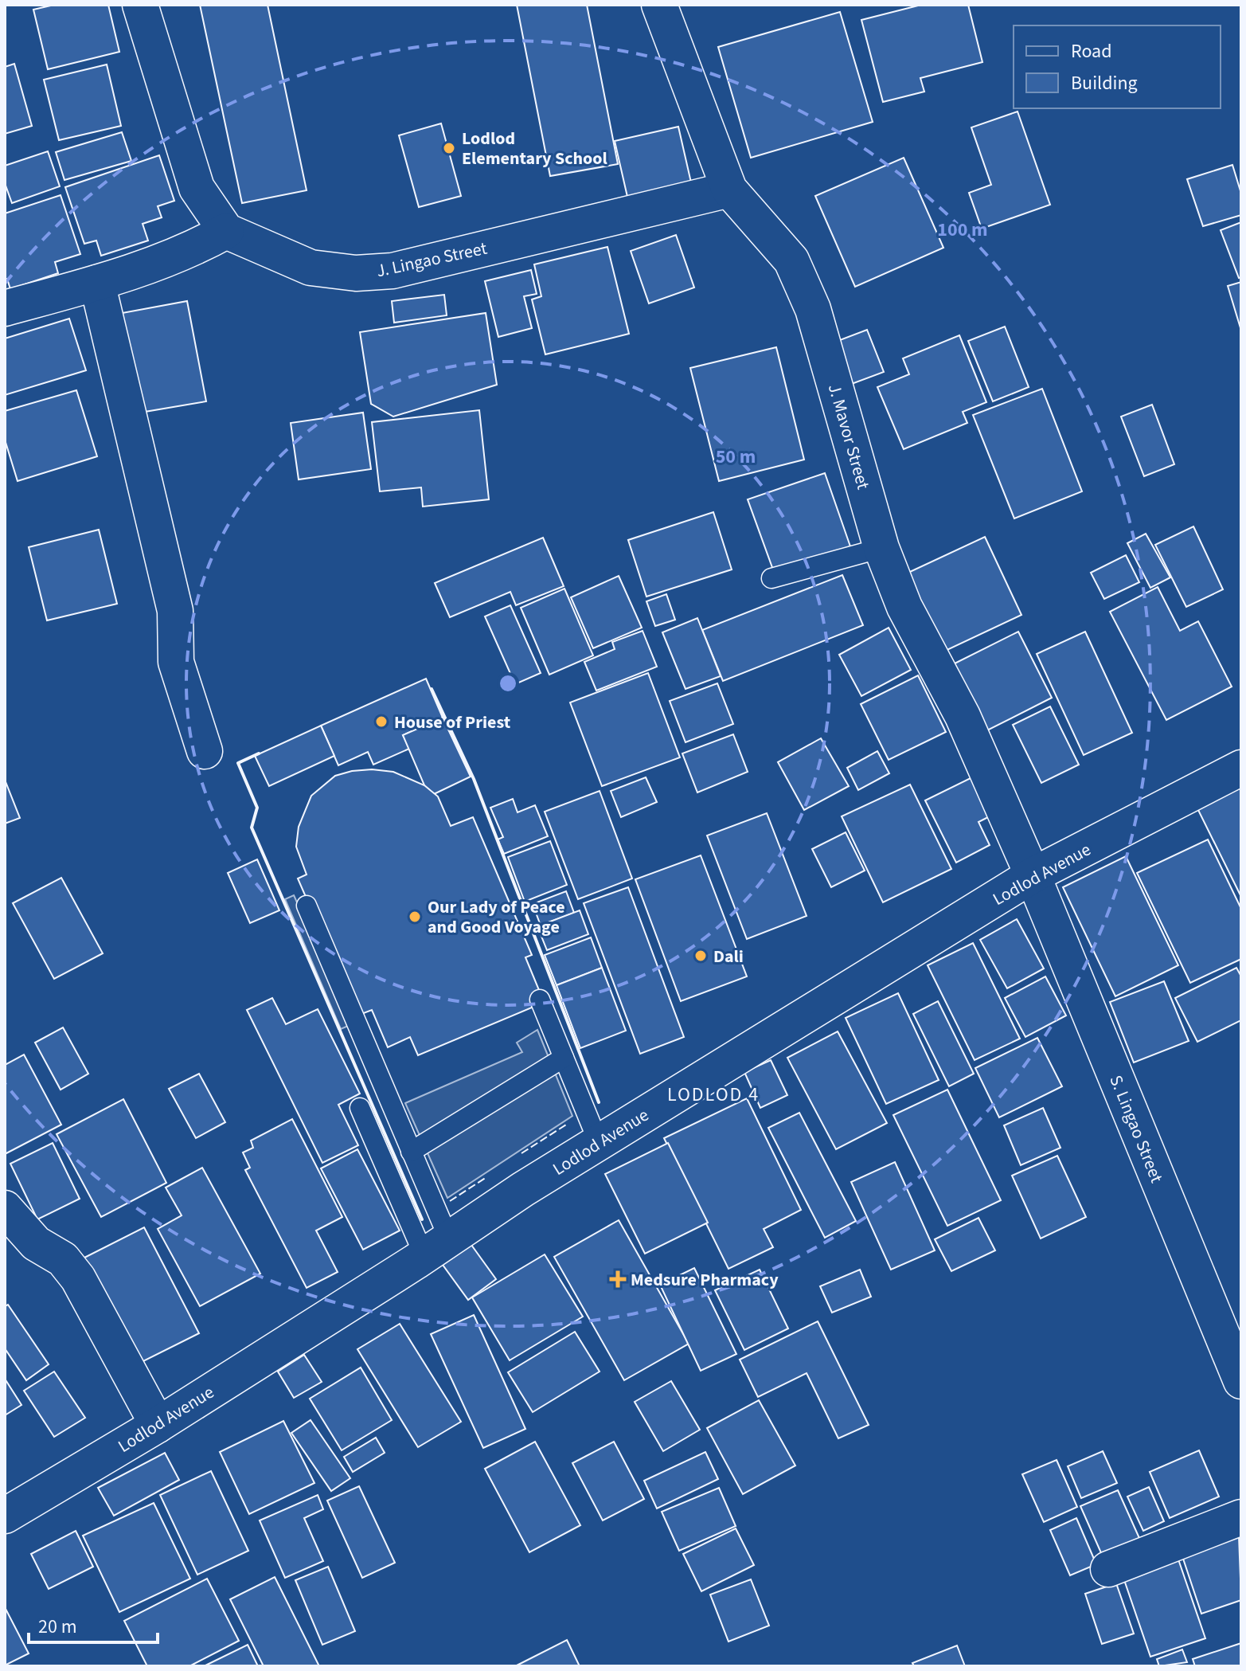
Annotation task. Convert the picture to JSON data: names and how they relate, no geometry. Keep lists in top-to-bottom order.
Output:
{
  "streets": {
    "street": [
      "J. Lingao Street",
      "J. Mavor Street",
      "Lodlod Avenue",
      "S. Lingao Street"
    ]
  },
  "crossings": [
    ["J. Lingao Street", "J. Mavor Street"],
    ["J. Mavor Street", "Lodlod Avenue"],
    ["J. Mavor Street", "S. Lingao Street"],
    ["Lodlod Avenue", "S. Lingao Street"]
  ],
  "districts": ["LODLOD 4"],
  "places": {
    "other": [
      "Lodlod Elementary School",
      "House of Priest",
      "Our Lady of Peace and Good Voyage",
      "Dali"
    ],
    "health": ["Medsure Pharmacy"]
  },
  "legend": ["Road", "Building"],
  "scale_bar": "20 m",
  "rings": ["100 m", "50 m"]
}
